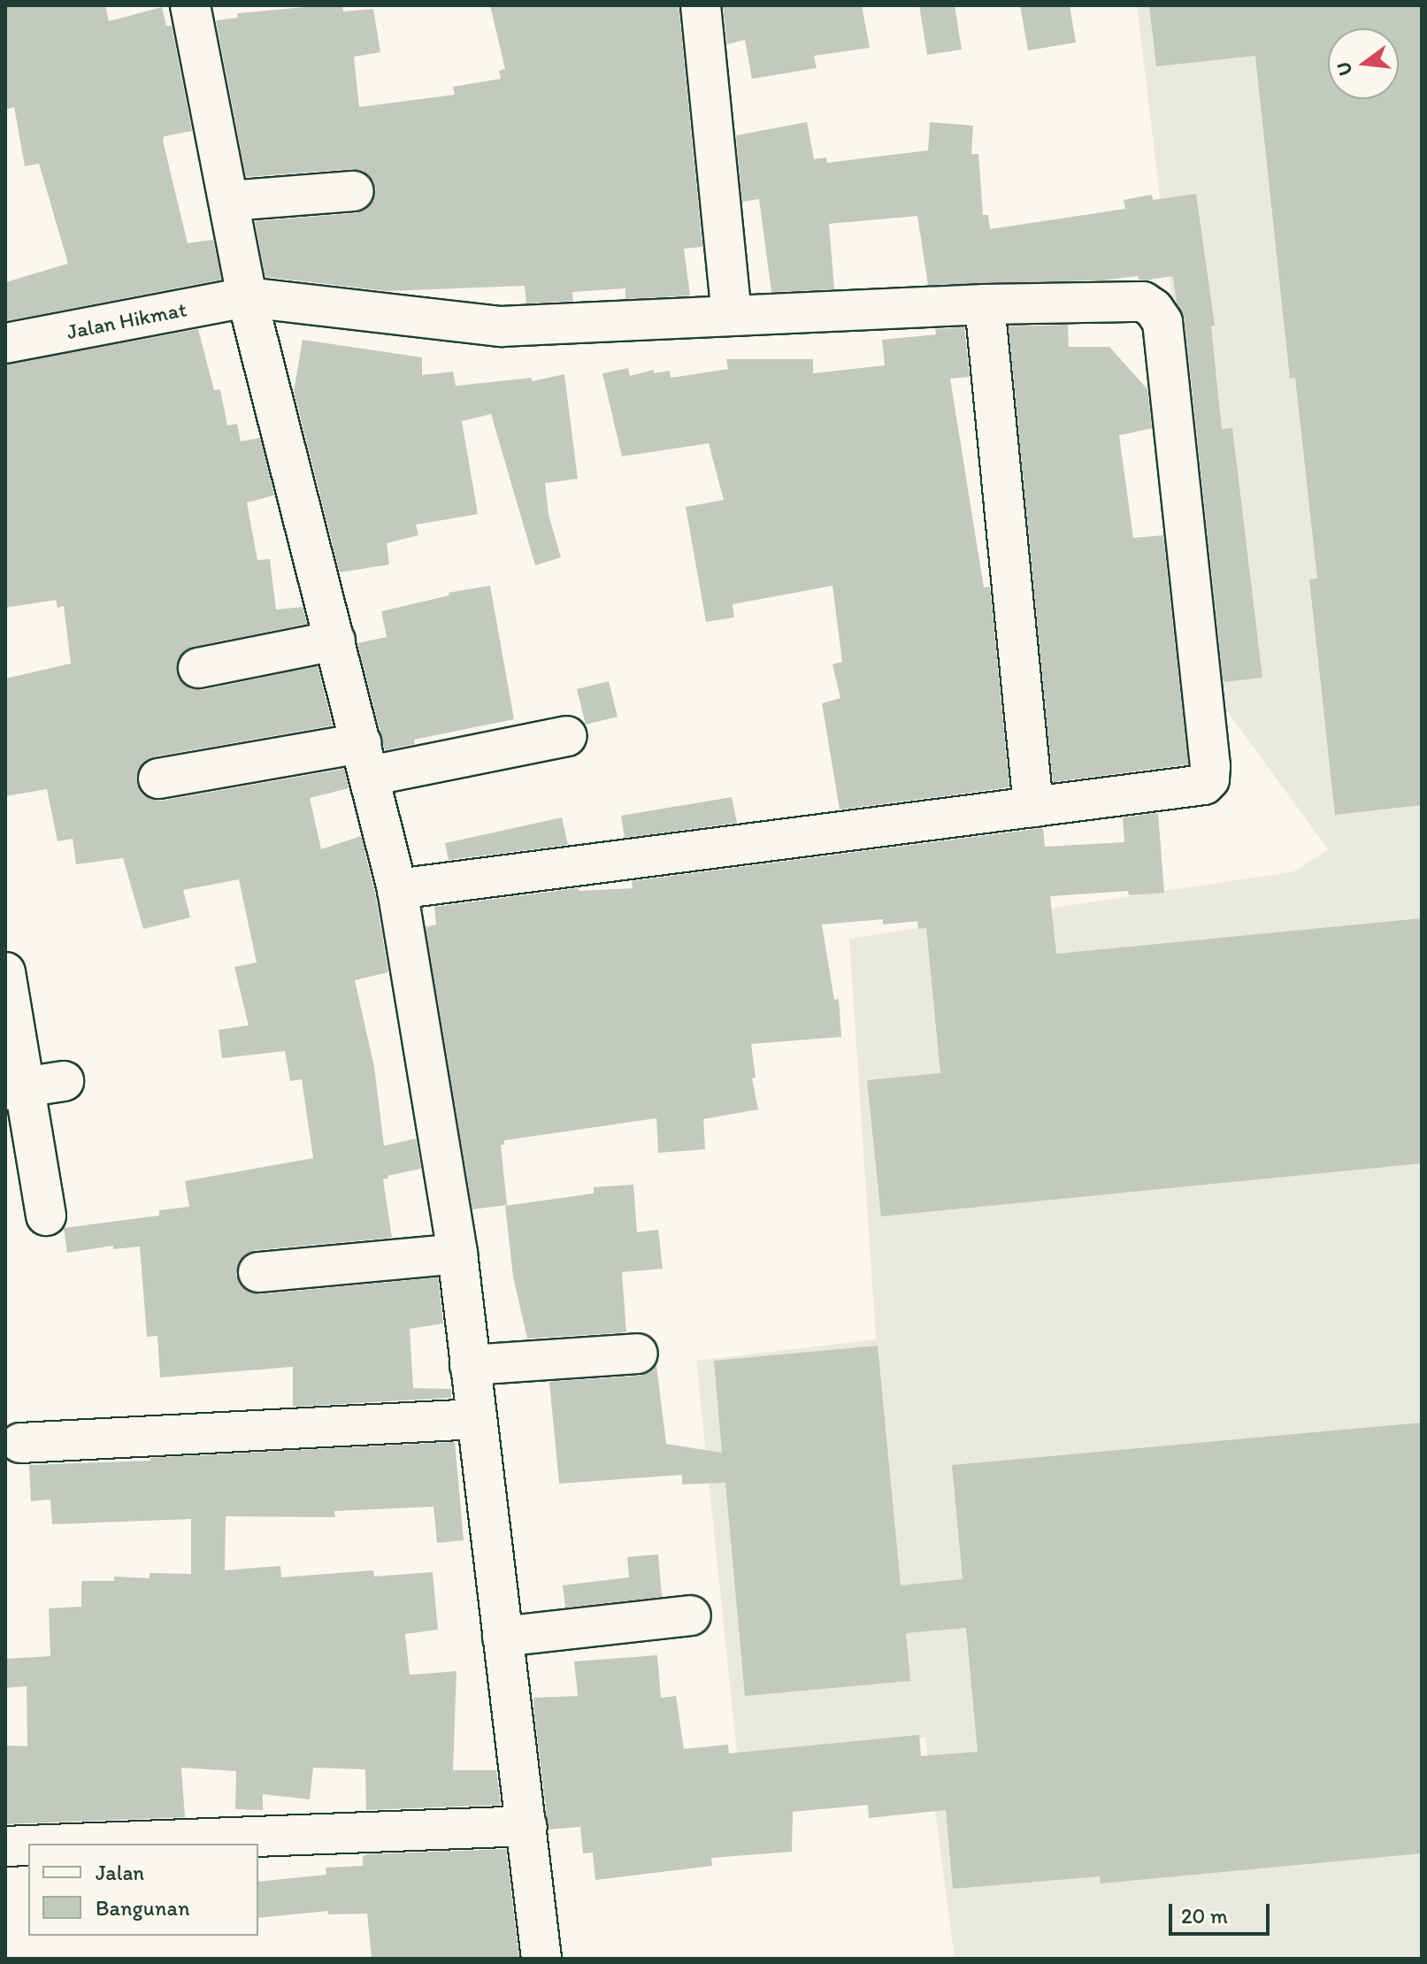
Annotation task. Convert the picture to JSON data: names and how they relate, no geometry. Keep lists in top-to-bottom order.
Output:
{
  "streets": {
    "street": ["Jalan Hikmat"]
  },
  "legend": ["Jalan", "Bangunan"],
  "scale_bar": "20 m",
  "north": "left"
}
